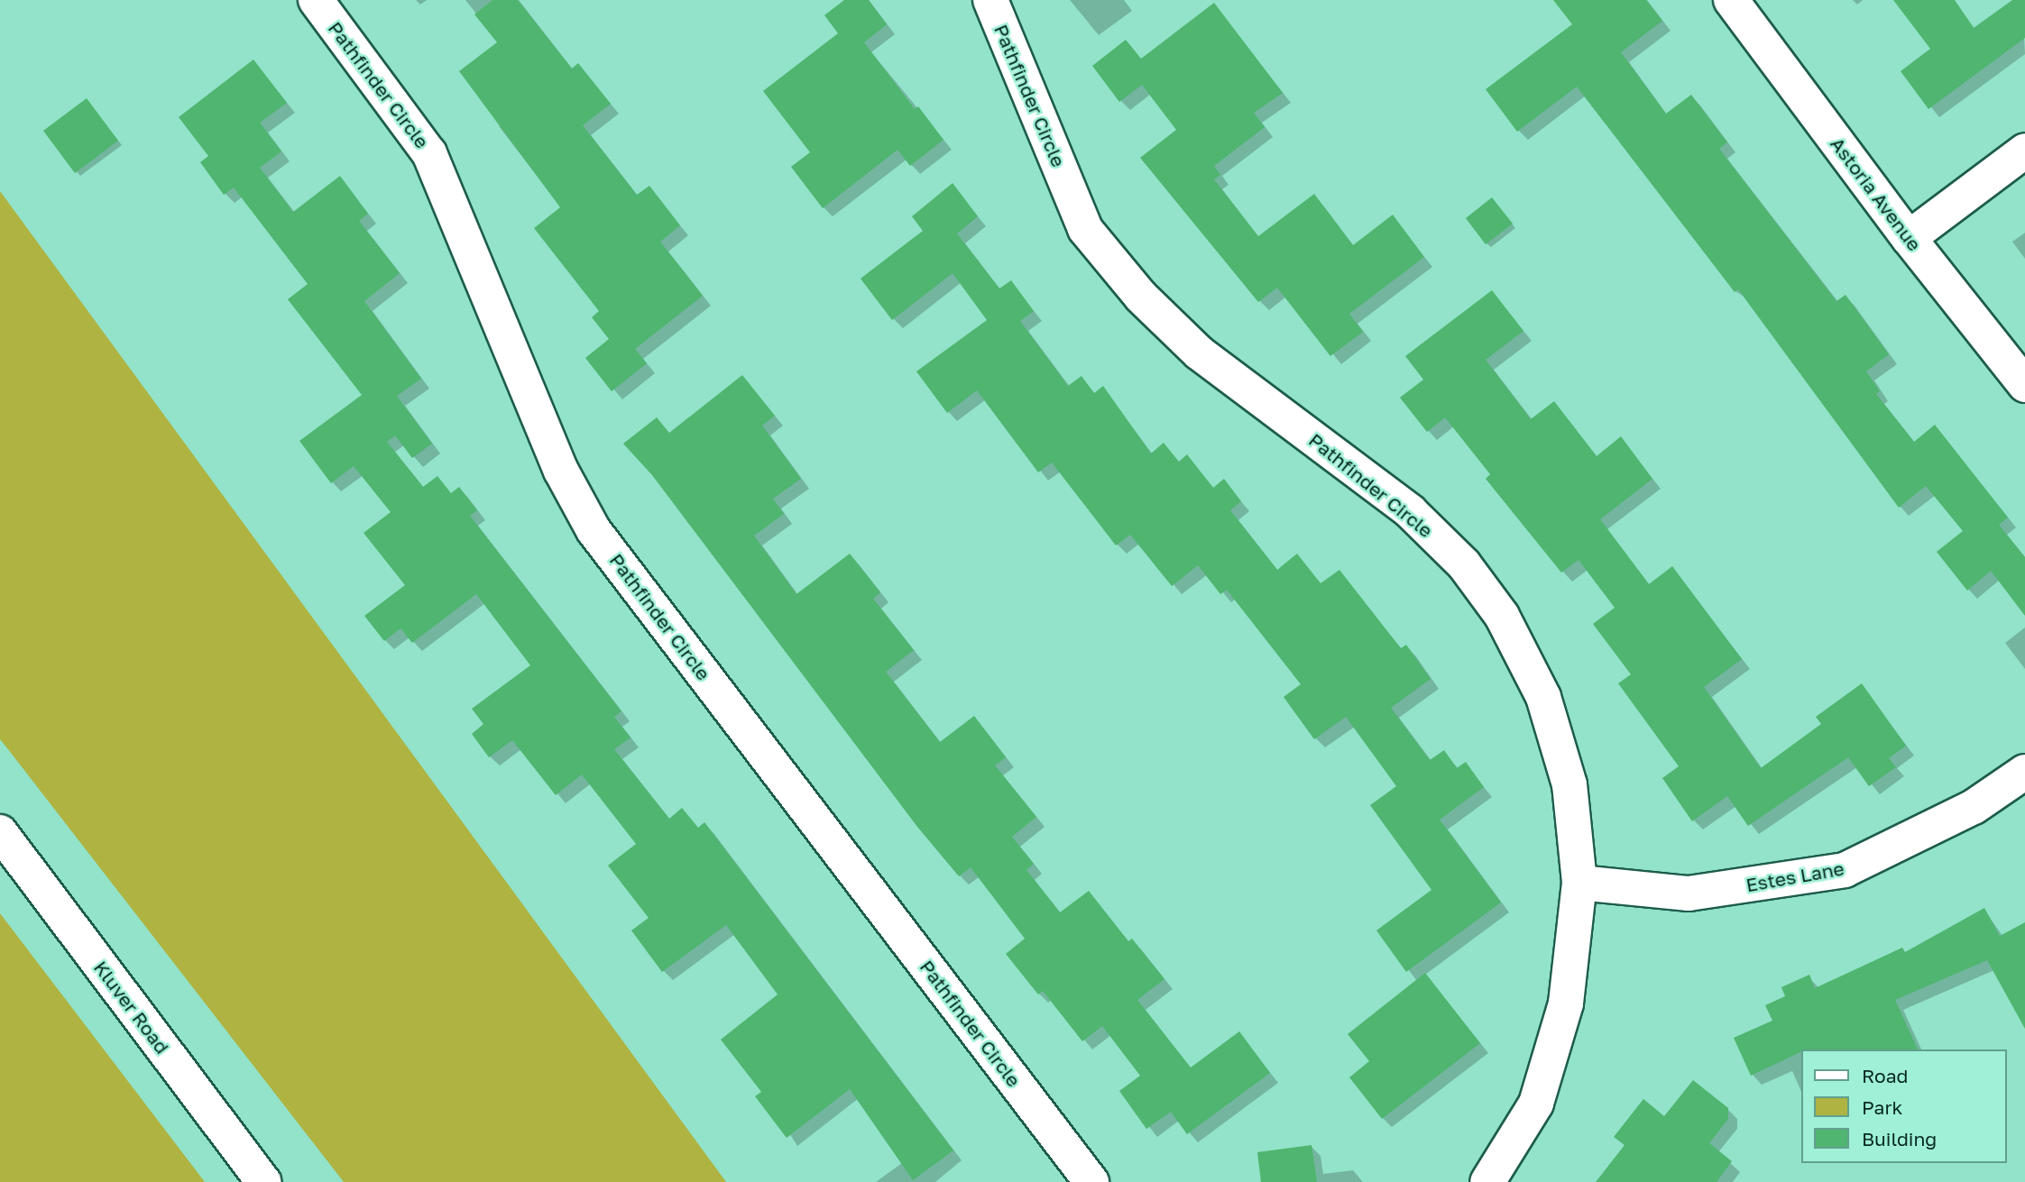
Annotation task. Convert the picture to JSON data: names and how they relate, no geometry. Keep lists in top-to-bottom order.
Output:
{
  "streets": {
    "street": [
      "Pathfinder Circle",
      "Astoria Avenue",
      "Estes Lane",
      "Kluver Road"
    ]
  },
  "crossings": [
    ["Pathfinder Circle", "Estes Lane"]
  ],
  "legend": ["Road", "Park", "Building"]
}
